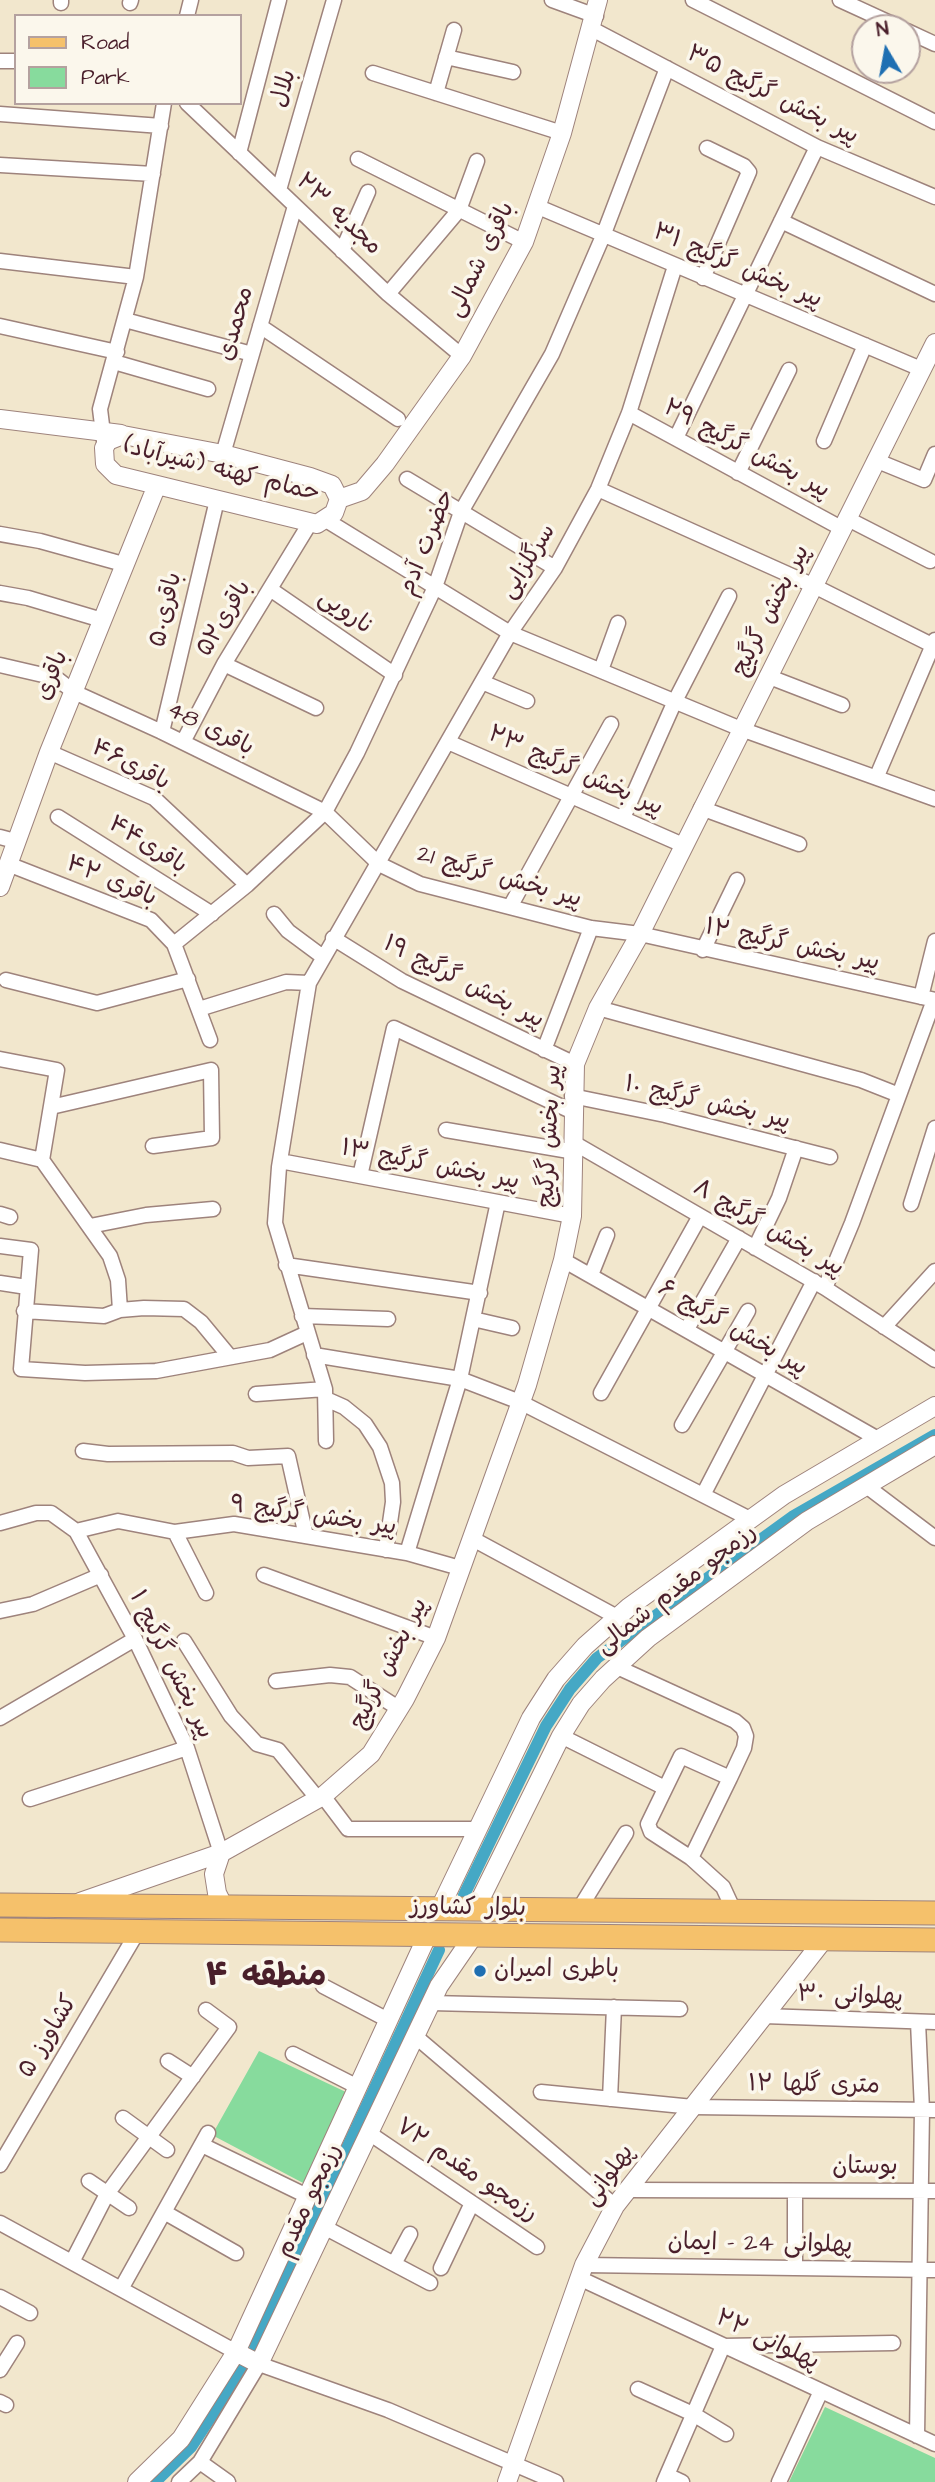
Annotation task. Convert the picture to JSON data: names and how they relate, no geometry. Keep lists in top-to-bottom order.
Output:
{
  "streets": {
    "main road": ["بلوار کشاورز"],
    "street": [
      "بلال",
      "پیر بخش گرگیج ۳۵",
      "مجدیه ۲۳",
      "باقری شمالی",
      "پیر بخش گرگیج ۳۱",
      "محمدی",
      "پیر بخش گرگیج ۲۹",
      "حمام کهنه (شیرآباد)",
      "حضرت آدم",
      "سرگلزایی",
      "باقری۵۰",
      "پیر بخش گرگیج",
      "نارویی",
      "باقری۵۲",
      "باقری",
      "باقری 48",
      "باقری۴۶",
      "پیر بخش گرگیج ۲۳",
      "باقری۴۴",
      "پیر بخش گرگیج 21",
      "باقری ۴۲",
      "پیر بخش گرگیج ۱۲",
      "پیر بخش گرگیج ۱۹",
      "پیر بخش گرگیج ۱۰",
      "پیر بخش گرگیج ۱۳",
      "پیر بخش گرگیج ۸",
      "پیر بخش گرگیج ۶",
      "پیر بخش گرگیج ۹",
      "رزمجو مقدم شمالی",
      "پیر بخش گرگیج ۱",
      "پهلوانی ۳۰",
      "کشاورز ۵",
      "۱۲ متری گلها",
      "بوستان",
      "رزمجو مقدم ۷۲",
      "پهلوانی",
      "رزمجو مقدم",
      "پهلوانی 24 - ایمان",
      "پهلوانی ۲۲"
    ]
  },
  "crossings": [
    ["بلال", "مجدیه ۲۳"],
    ["پیر بخش گرگیج ۳۵", "باقری شمالی"],
    ["پیر بخش گرگیج ۳۵", "حضرت آدم"],
    ["مجدیه ۲۳", "باقری شمالی"],
    ["مجدیه ۲۳", "محمدی"],
    ["باقری شمالی", "پیر بخش گرگیج ۳۱"],
    ["باقری شمالی", "حمام کهنه (شیرآباد)"],
    ["پیر بخش گرگیج ۳۱", "حضرت آدم"],
    ["پیر بخش گرگیج ۳۱", "سرگلزایی"],
    ["پیر بخش گرگیج ۳۱", "پیر بخش گرگیج"],
    ["محمدی", "حمام کهنه (شیرآباد)"],
    ["پیر بخش گرگیج ۲۹", "سرگلزایی"],
    ["پیر بخش گرگیج ۲۹", "پیر بخش گرگیج"],
    ["حمام کهنه (شیرآباد)", "باقری۵۰"],
    ["حمام کهنه (شیرآباد)", "باقری۵۲"],
    ["حمام کهنه (شیرآباد)", "باقری"],
    ["حضرت آدم", "نارویی"],
    ["حضرت آدم", "باقری 48"],
    ["حضرت آدم", "باقری۴۶"],
    ["حضرت آدم", "باقری۴۴"],
    ["حضرت آدم", "پیر بخش گرگیج 21"],
    ["حضرت آدم", "باقری ۴۲"],
    ["سرگلزایی", "پیر بخش گرگیج ۲۳"],
    ["سرگلزایی", "پیر بخش گرگیج 21"],
    ["سرگلزایی", "پیر بخش گرگیج ۱۹"],
    ["سرگلزایی", "پیر بخش گرگیج ۱۳"],
    ["باقری۵۰", "باقری 48"],
    ["پیر بخش گرگیج", "پیر بخش گرگیج ۲۳"],
    ["پیر بخش گرگیج", "پیر بخش گرگیج 21"],
    ["پیر بخش گرگیج", "پیر بخش گرگیج ۱۲"],
    ["پیر بخش گرگیج", "پیر بخش گرگیج ۱۹"],
    ["پیر بخش گرگیج", "پیر بخش گرگیج ۱۰"],
    ["پیر بخش گرگیج", "پیر بخش گرگیج ۱۳"],
    ["پیر بخش گرگیج", "پیر بخش گرگیج ۸"],
    ["پیر بخش گرگیج", "پیر بخش گرگیج ۶"],
    ["پیر بخش گرگیج", "پیر بخش گرگیج ۹"],
    ["پیر بخش گرگیج", "پیر بخش گرگیج ۱"],
    ["پیر بخش گرگیج", "بلوار کشاورز"],
    ["نارویی", "باقری۵۲"],
    ["باقری۵۲", "باقری 48"],
    ["باقری", "باقری 48"],
    ["باقری", "باقری۴۶"],
    ["باقری", "باقری ۴۲"],
    ["باقری 48", "پیر بخش گرگیج 21"],
    ["پیر بخش گرگیج 21", "پیر بخش گرگیج ۱۲"],
    ["پیر بخش گرگیج ۱۰", "پیر بخش گرگیج ۱۳"],
    ["پیر بخش گرگیج ۹", "پیر بخش گرگیج ۱"],
    ["رزمجو مقدم شمالی", "بلوار کشاورز"],
    ["بلوار کشاورز", "کشاورز ۵"],
    ["بلوار کشاورز", "پهلوانی"],
    ["بلوار کشاورز", "رزمجو مقدم"],
    ["پهلوانی ۳۰", "پهلوانی"],
    ["۱۲ متری گلها", "پهلوانی"],
    ["بوستان", "پهلوانی"],
    ["رزمجو مقدم ۷۲", "رزمجو مقدم"],
    ["پهلوانی", "پهلوانی 24 - ایمان"],
    ["پهلوانی", "پهلوانی ۲۲"],
    ["پهلوانی 24 - ایمان", "پهلوانی ۲۲"]
  ],
  "districts": ["منطقه ۴"],
  "places": ["باطری امیران"],
  "legend": ["Road", "Park"],
  "north": "top"
}
